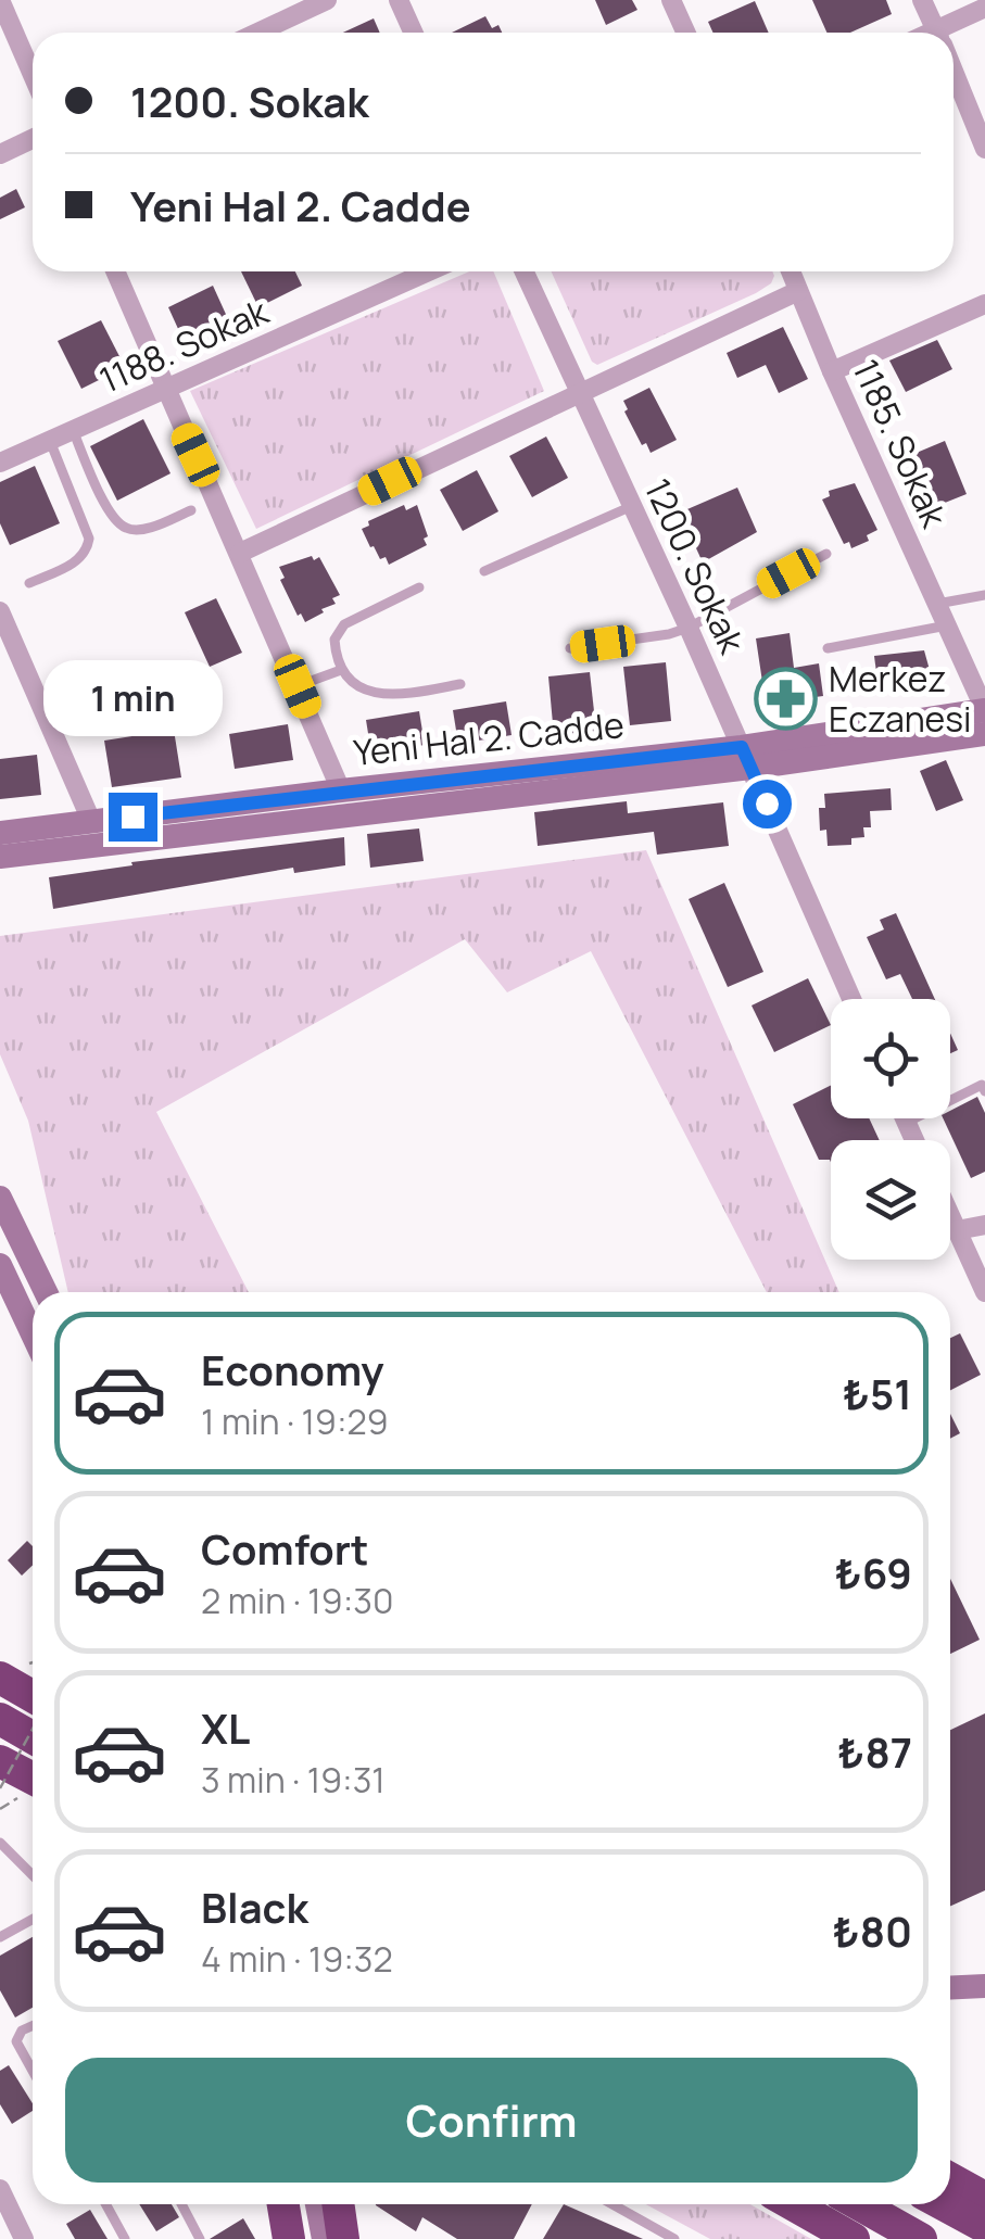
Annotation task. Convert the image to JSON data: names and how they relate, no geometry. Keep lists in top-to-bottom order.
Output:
{
  "streets": {
    "street": [
      "1188. Sokak",
      "1185. Sokak",
      "1200. Sokak",
      "Yeni Hal 2. Cadde"
    ]
  },
  "crossings": [
    ["1185. Sokak", "Yeni Hal 2. Cadde"],
    ["1200. Sokak", "Yeni Hal 2. Cadde"]
  ],
  "places": {
    "pharmacy": ["Merkez Eczanesi"]
  },
  "page": {
    "banner": ["1200. Sokak", "Yeni Hal 2. Cadde"],
    "bubble": "1 min",
    "list": [
      {
        "name": "Economy",
        "note": "1 min · 19:29",
        "value": "₺51"
      },
      {
        "name": "Comfort",
        "note": "2 min · 19:30",
        "value": "₺69"
      },
      {
        "name": "XL",
        "note": "3 min · 19:31",
        "value": "₺87"
      },
      {
        "name": "Black",
        "note": "4 min · 19:32",
        "value": "₺80"
      }
    ],
    "buttons": "Confirm"
  }
}
